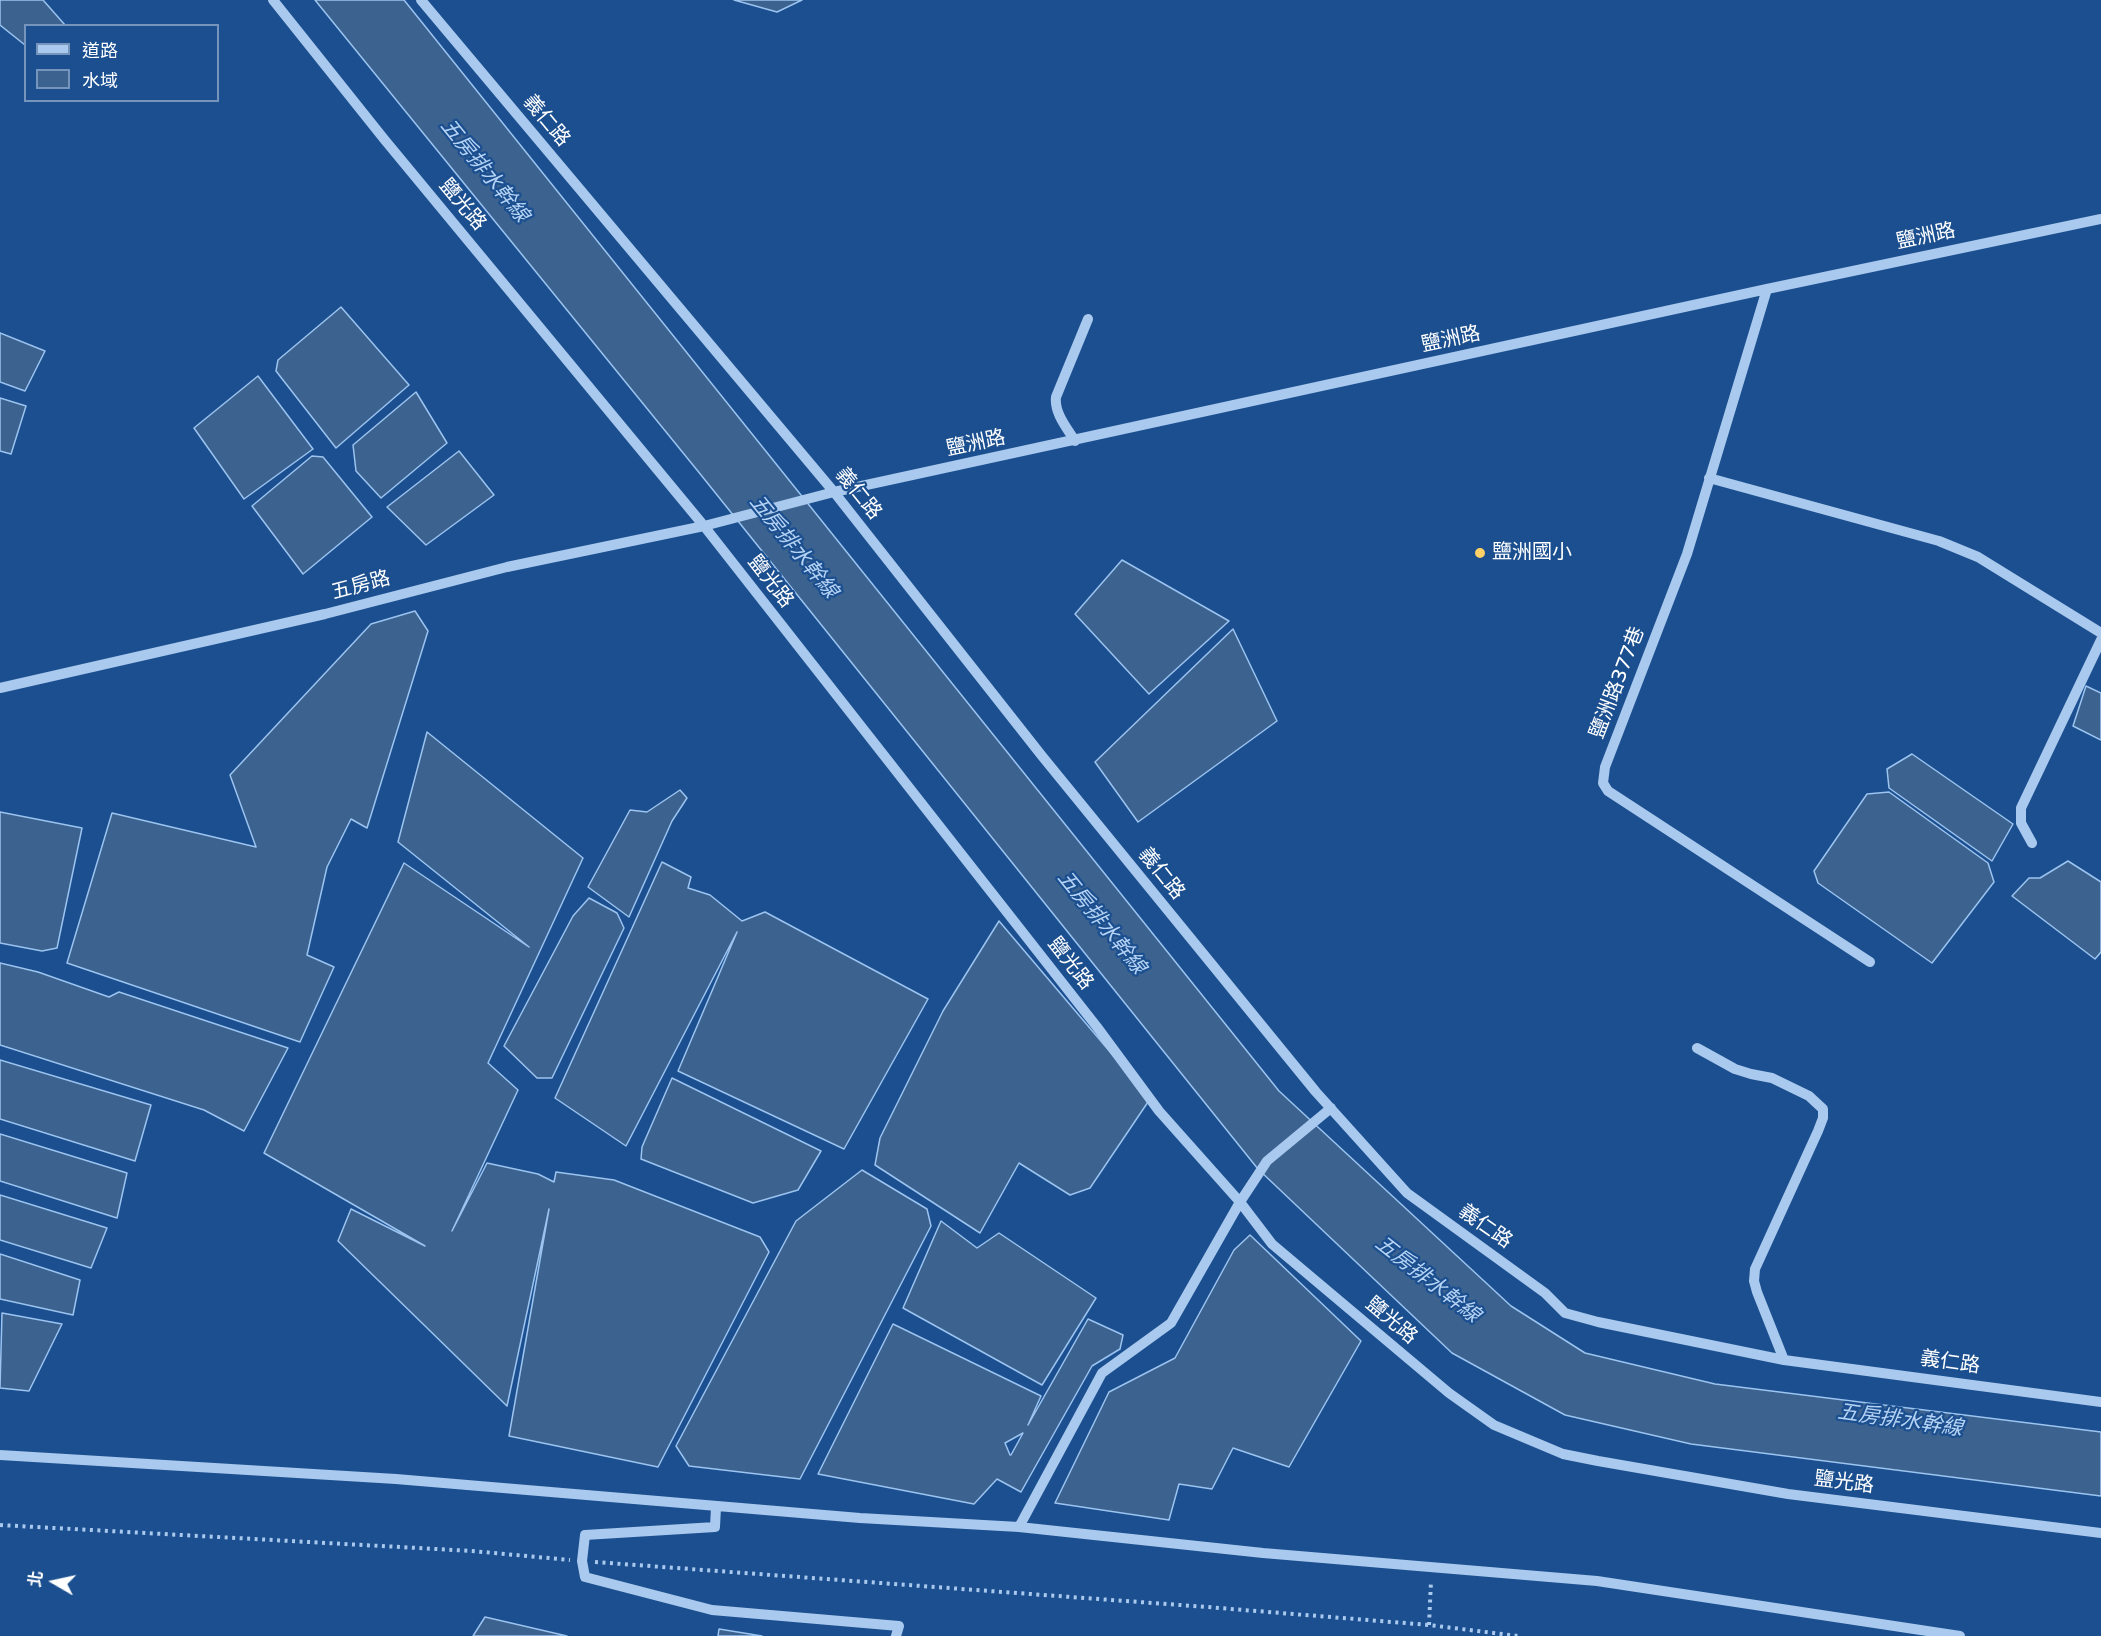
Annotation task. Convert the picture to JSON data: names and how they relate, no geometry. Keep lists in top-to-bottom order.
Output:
{
  "streets": {
    "street": [
      "義仁路",
      "鹽光路",
      "鹽洲路",
      "五房路",
      "鹽洲路377巷"
    ]
  },
  "crossings": [
    ["義仁路", "鹽洲路"],
    ["鹽光路", "五房路"],
    ["鹽洲路", "五房路"],
    ["鹽洲路", "鹽洲路377巷"]
  ],
  "water": ["五房排水幹線"],
  "places": ["鹽洲國小"],
  "legend": ["道路", "水域"],
  "north": "left"
}
